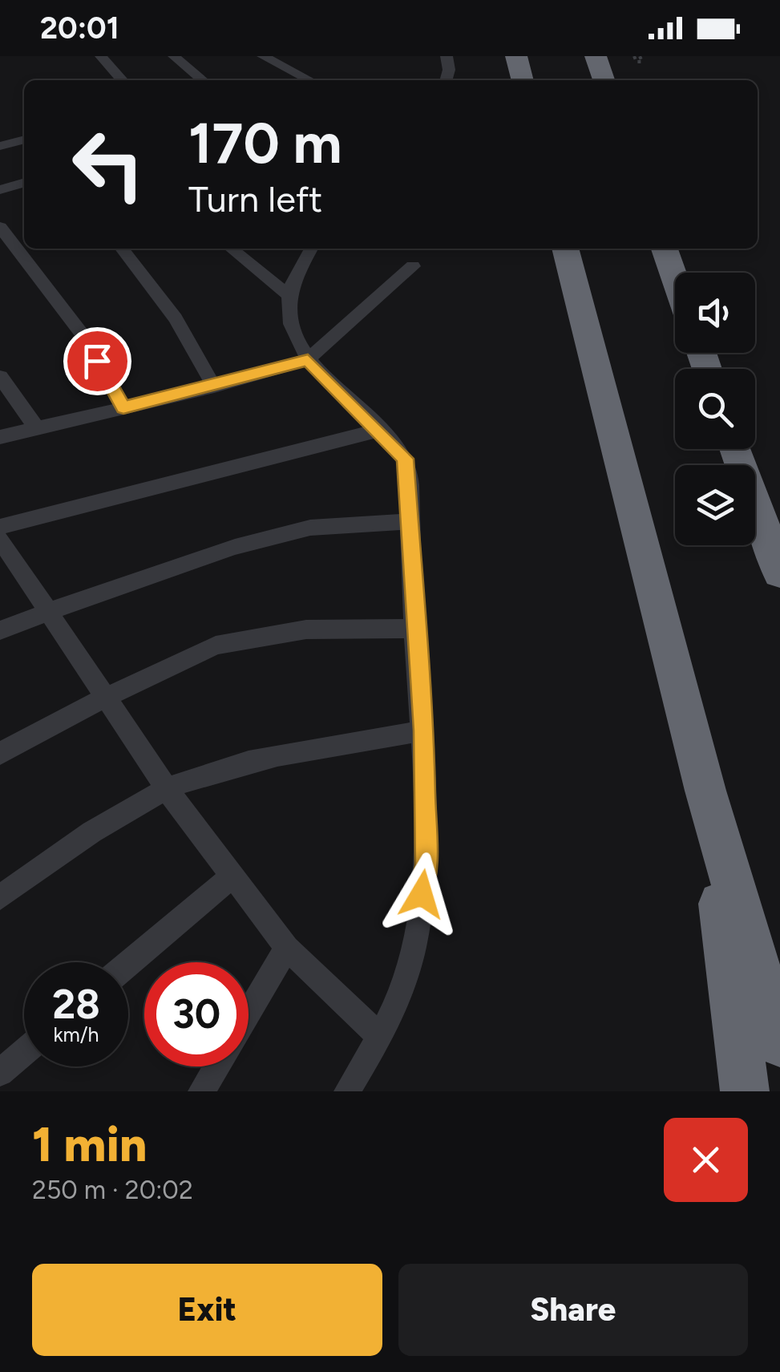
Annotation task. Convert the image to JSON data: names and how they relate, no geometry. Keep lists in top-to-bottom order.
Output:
{
  "page": {
    "status": "20:01",
    "turn": ["170 m", "Turn left"],
    "speed": "28 km/h",
    "limit": "30",
    "heading": ["1 min", "250 m · 20:02"],
    "buttons": ["Exit", "Share"]
  }
}
